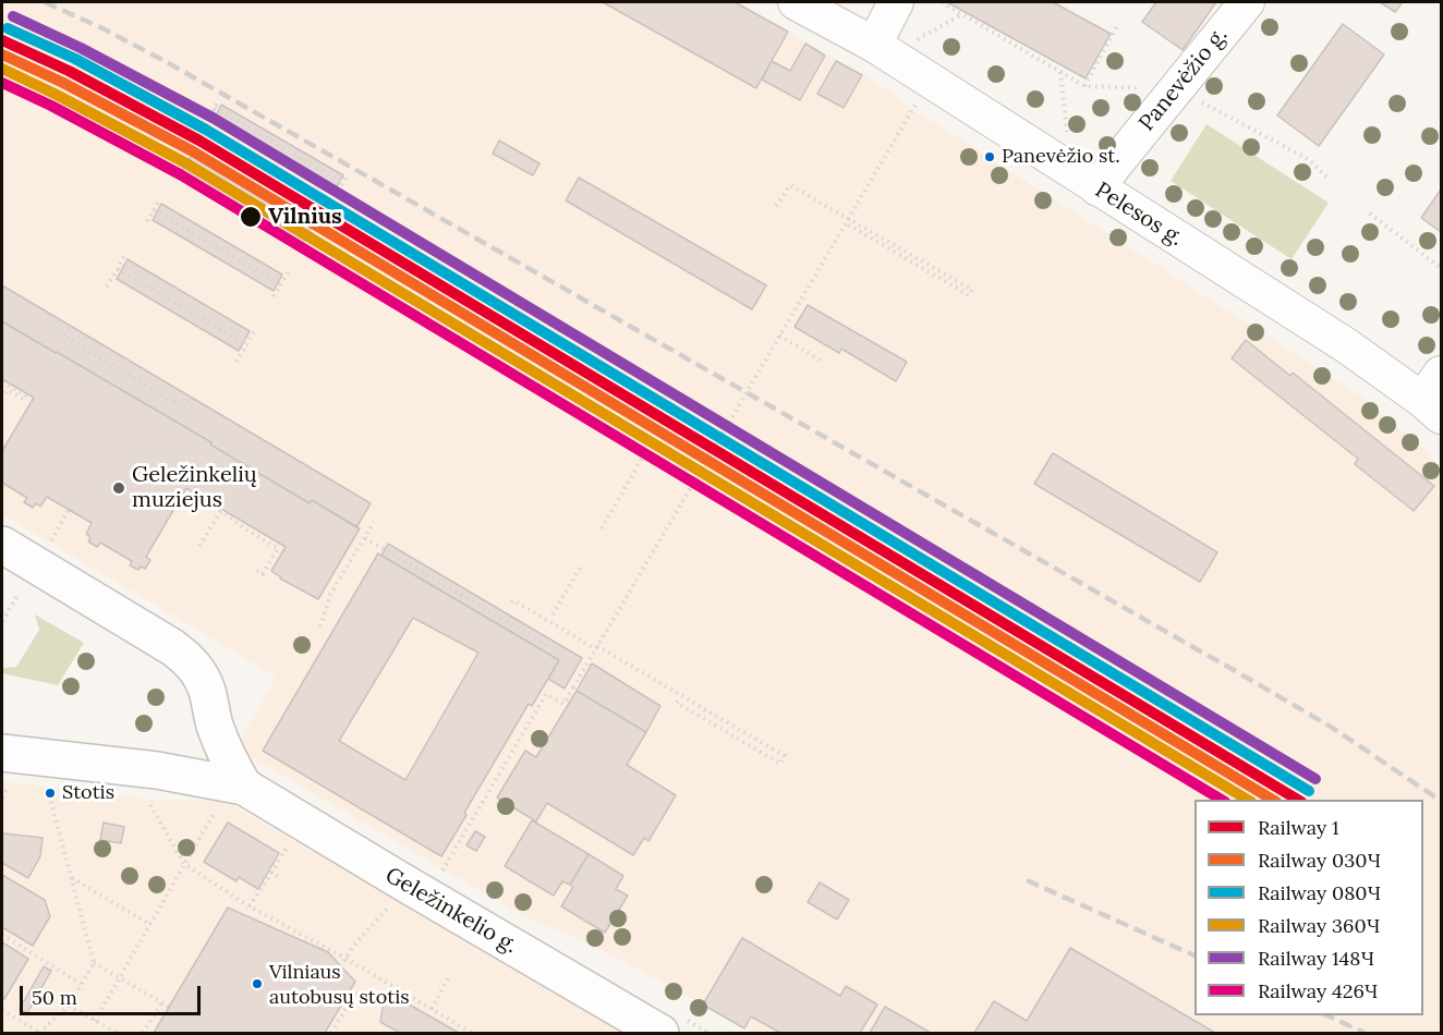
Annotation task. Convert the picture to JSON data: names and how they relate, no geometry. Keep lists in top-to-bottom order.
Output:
{
  "streets": {
    "main road": ["Geležinkelio g."],
    "street": ["Panevėžio g.", "Pelesos g."]
  },
  "crossings": [
    ["Panevėžio g.", "Pelesos g."]
  ],
  "places": [
    "Panevėžio st.",
    "Vilnius",
    "Geležinkelių muziejus",
    "Stotis",
    "Vilniaus autobusų stotis"
  ],
  "lines": [
    "rail line 148Ч",
    "rail line 080Ч",
    "rail line 1",
    "rail line 030Ч",
    "rail line 360Ч",
    "rail line 426Ч"
  ],
  "legend": [
    "Railway 1",
    "Railway 030Ч",
    "Railway 080Ч",
    "Railway 360Ч",
    "Railway 148Ч",
    "Railway 426Ч"
  ],
  "scale_bar": "50 m"
}
